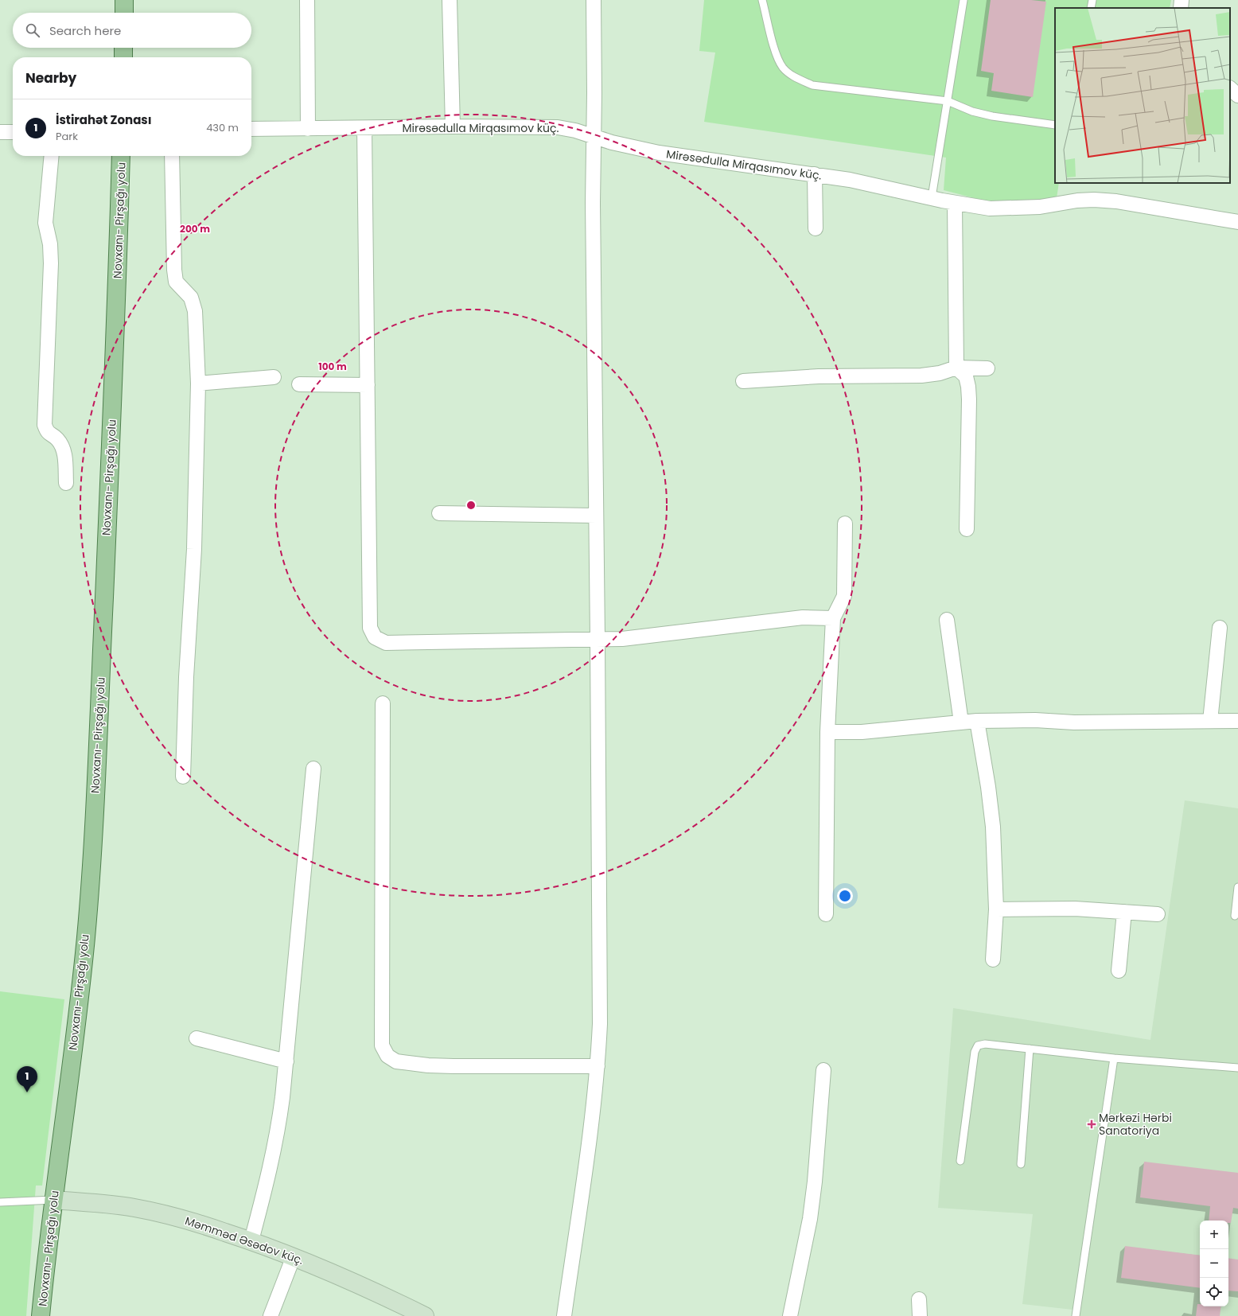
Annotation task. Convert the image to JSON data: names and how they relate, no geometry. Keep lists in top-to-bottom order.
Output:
{
  "streets": {
    "main road": ["Novxanı- Pirşağı yolu"],
    "street": ["Mirəsədulla Mirqasımov küç.", "Məmməd Əsədov küç."]
  },
  "crossings": [
    ["Novxanı- Pirşağı yolu", "Məmməd Əsədov küç."]
  ],
  "places": {
    "health": ["Mərkəzi Hərbi Sanatoriya"]
  },
  "page": {
    "search": "Search here",
    "heading": "Nearby",
    "list": [
      {
        "mark": "1",
        "name": "İstirahət Zonası",
        "note": "Park",
        "value": "430 m"
      }
    ],
    "pins": "1",
    "map_buttons": ["+", "−"]
  },
  "rings": ["200 m", "100 m"]
}
